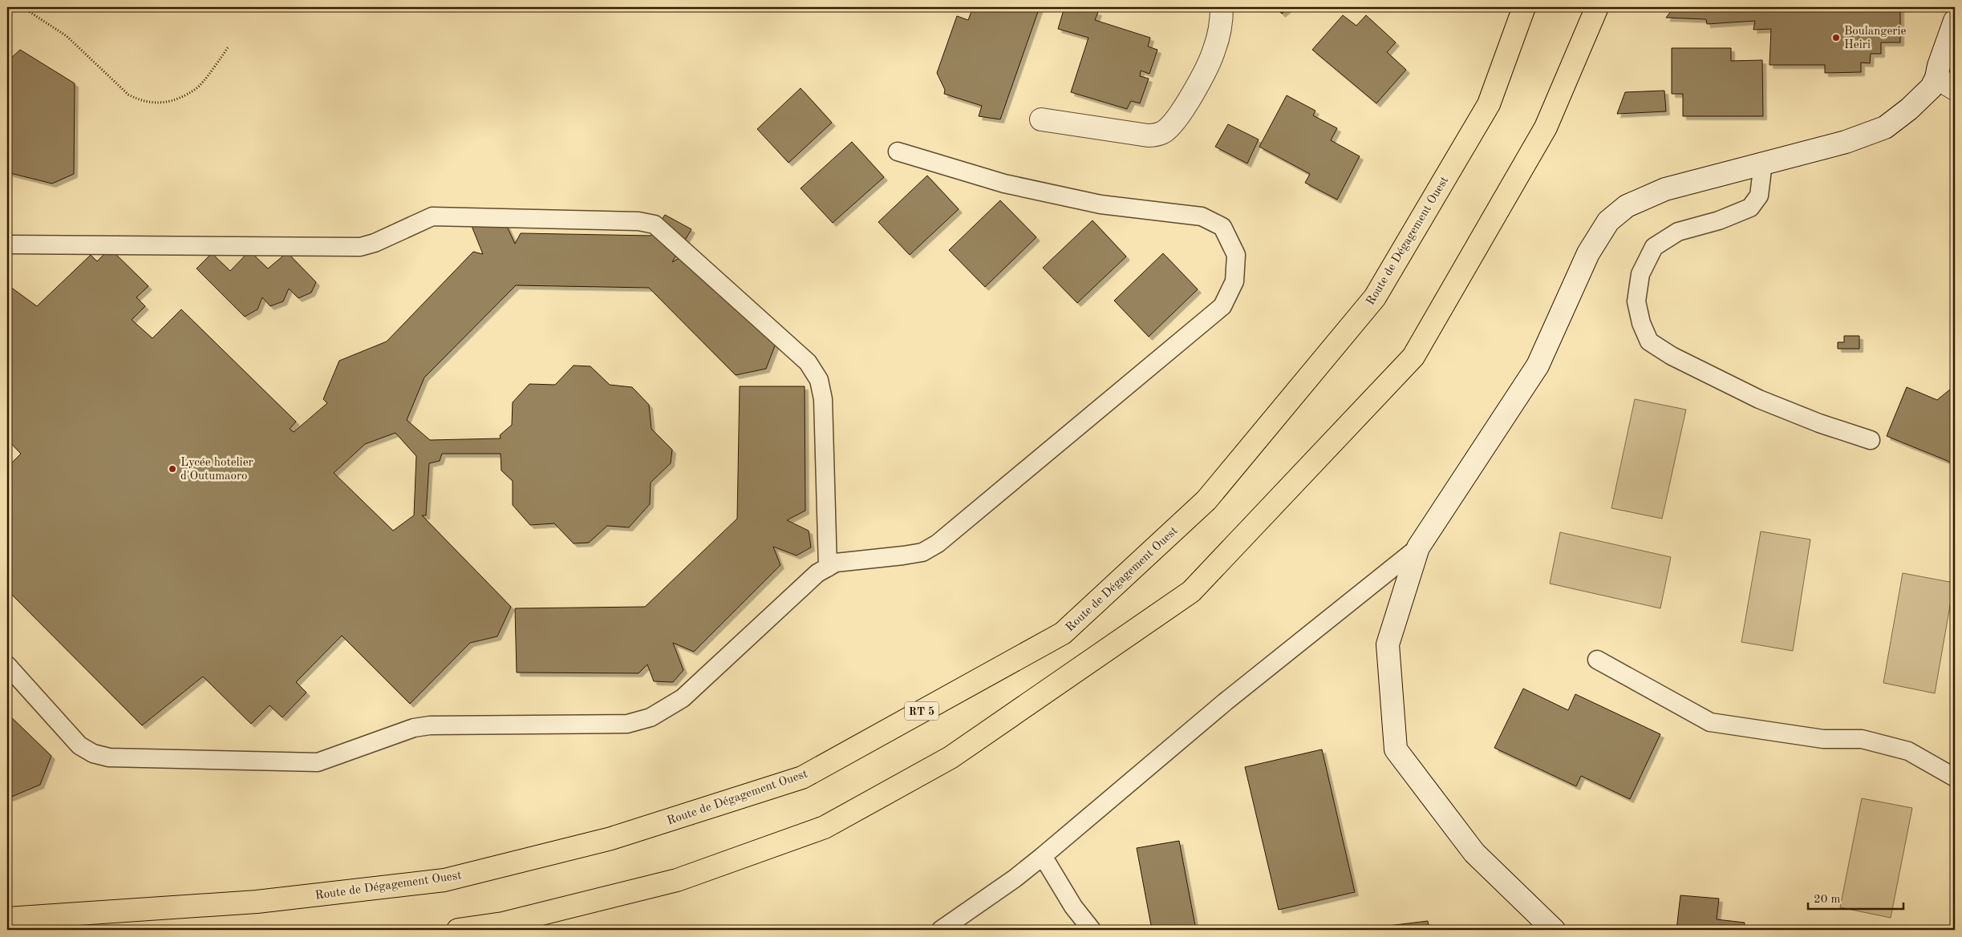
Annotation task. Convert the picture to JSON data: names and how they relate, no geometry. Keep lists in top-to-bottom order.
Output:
{
  "streets": {
    "highway": ["Route de Dégagement Ouest", "RT 5"]
  },
  "places": ["Boulangerie Heiri", "Lycée hotelier d'Outumaoro"],
  "scale_bar": "20 m"
}
